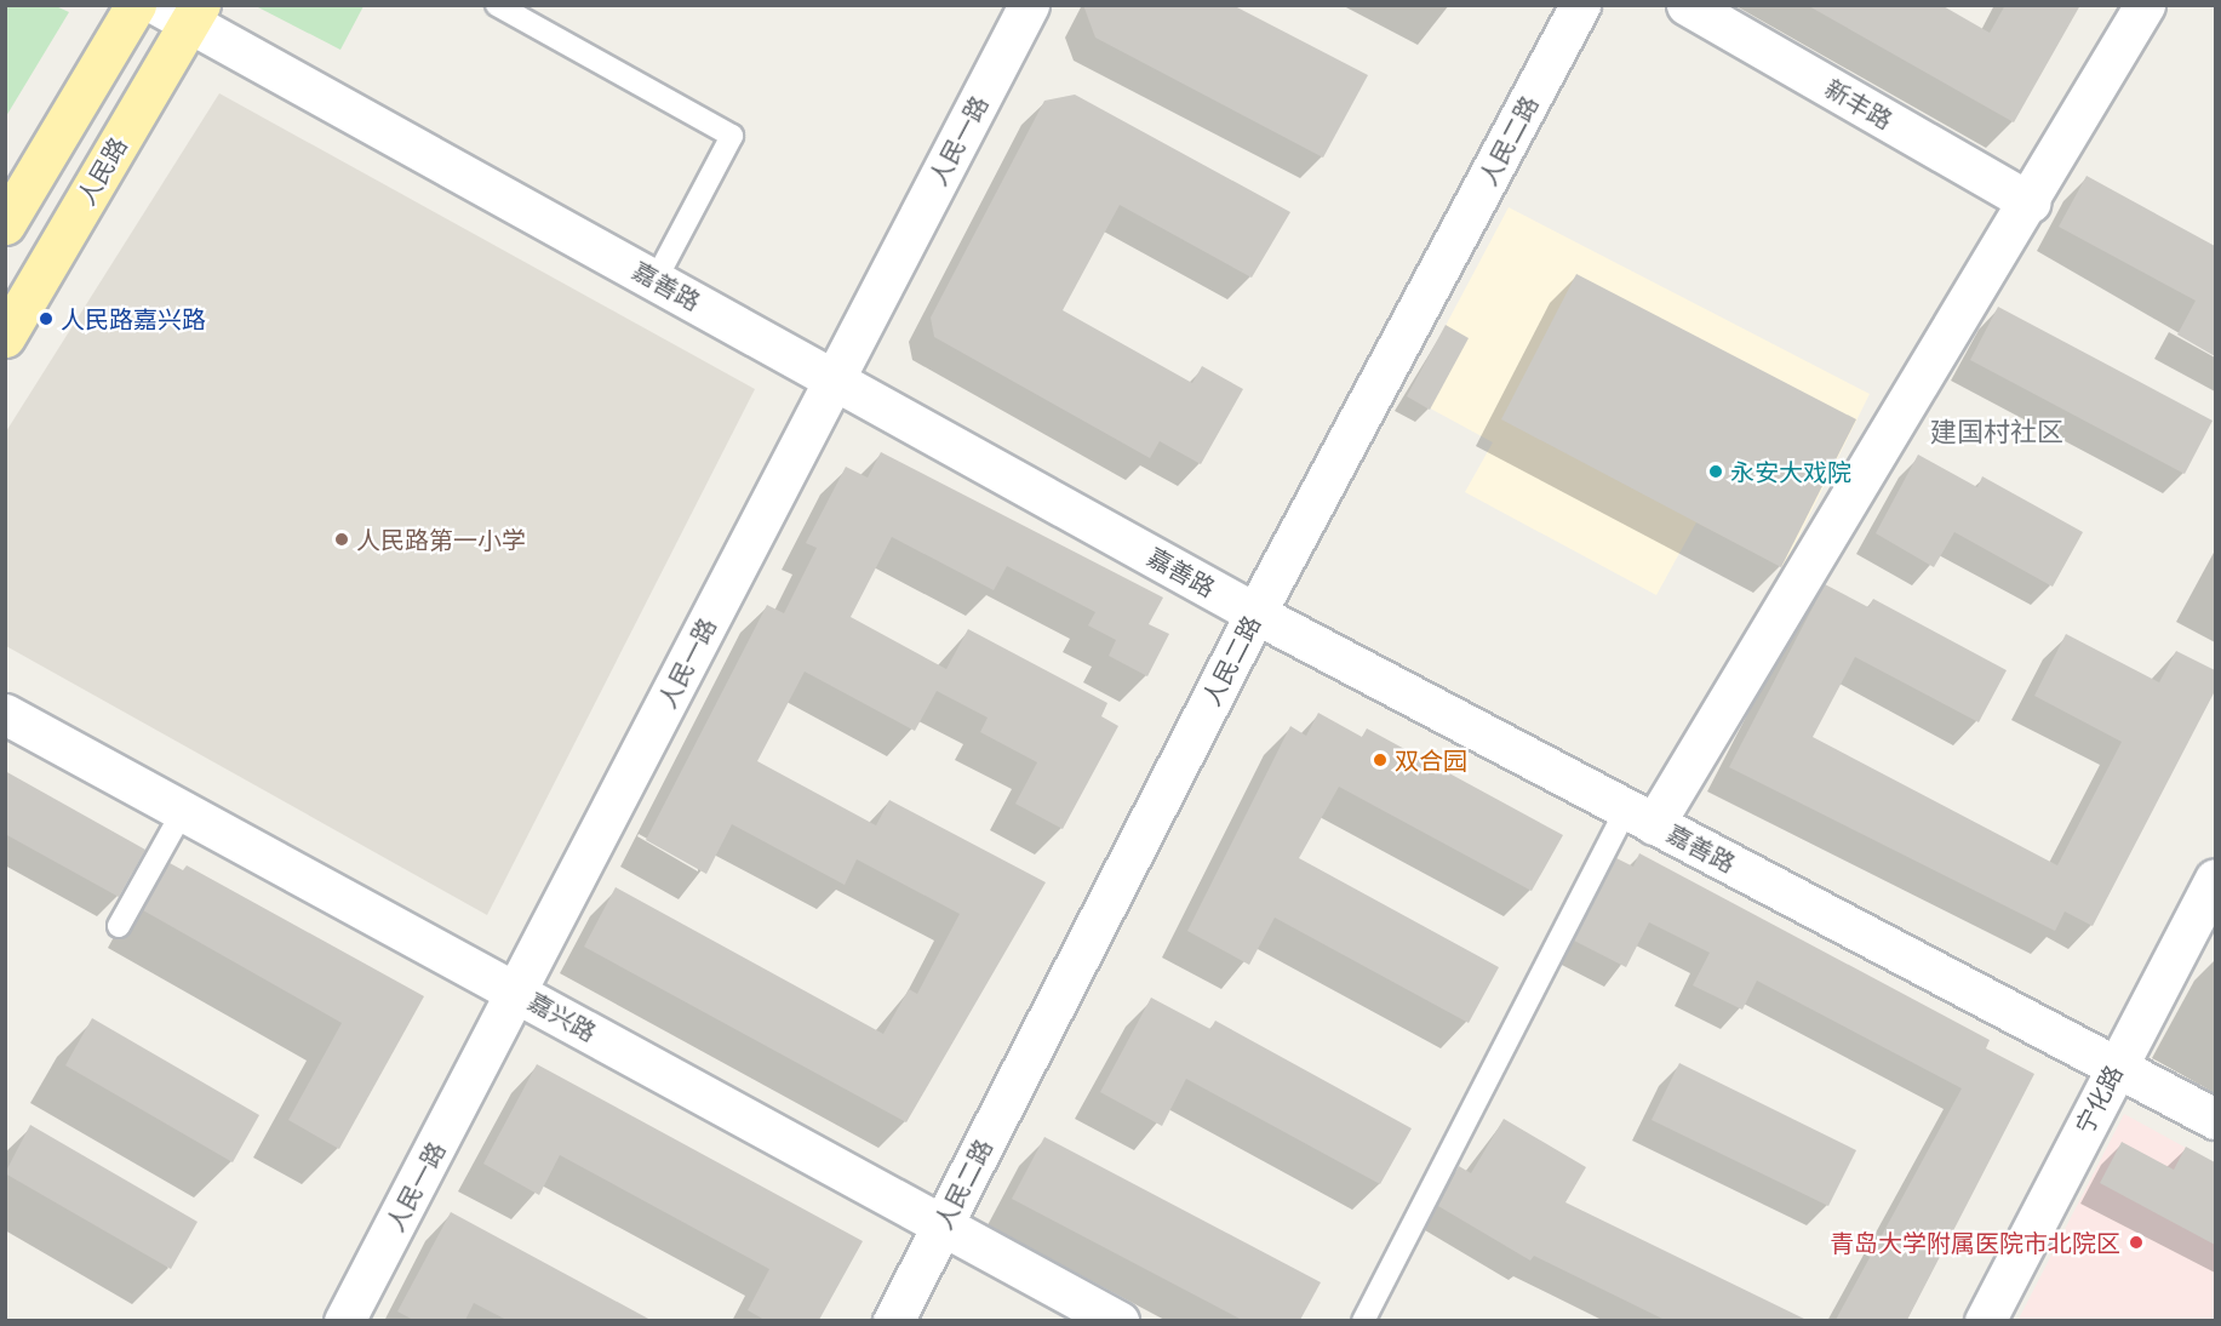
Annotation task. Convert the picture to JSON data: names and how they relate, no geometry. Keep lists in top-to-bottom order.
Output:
{
  "streets": {
    "main road": ["人民路"],
    "street": [
      "新丰路",
      "人民一路",
      "人民二路",
      "嘉善路",
      "嘉兴路",
      "宁化路"
    ]
  },
  "crossings": [
    ["人民一路", "嘉善路"],
    ["人民一路", "嘉兴路"],
    ["人民二路", "嘉善路"],
    ["人民二路", "嘉兴路"],
    ["人民路", "嘉善路"],
    ["嘉善路", "宁化路"]
  ],
  "districts": ["建国村社区"],
  "places": [
    "人民路嘉兴路",
    "永安大戏院",
    "人民路第一小学",
    "双合园",
    "青岛大学附属医院市北院区"
  ]
}
